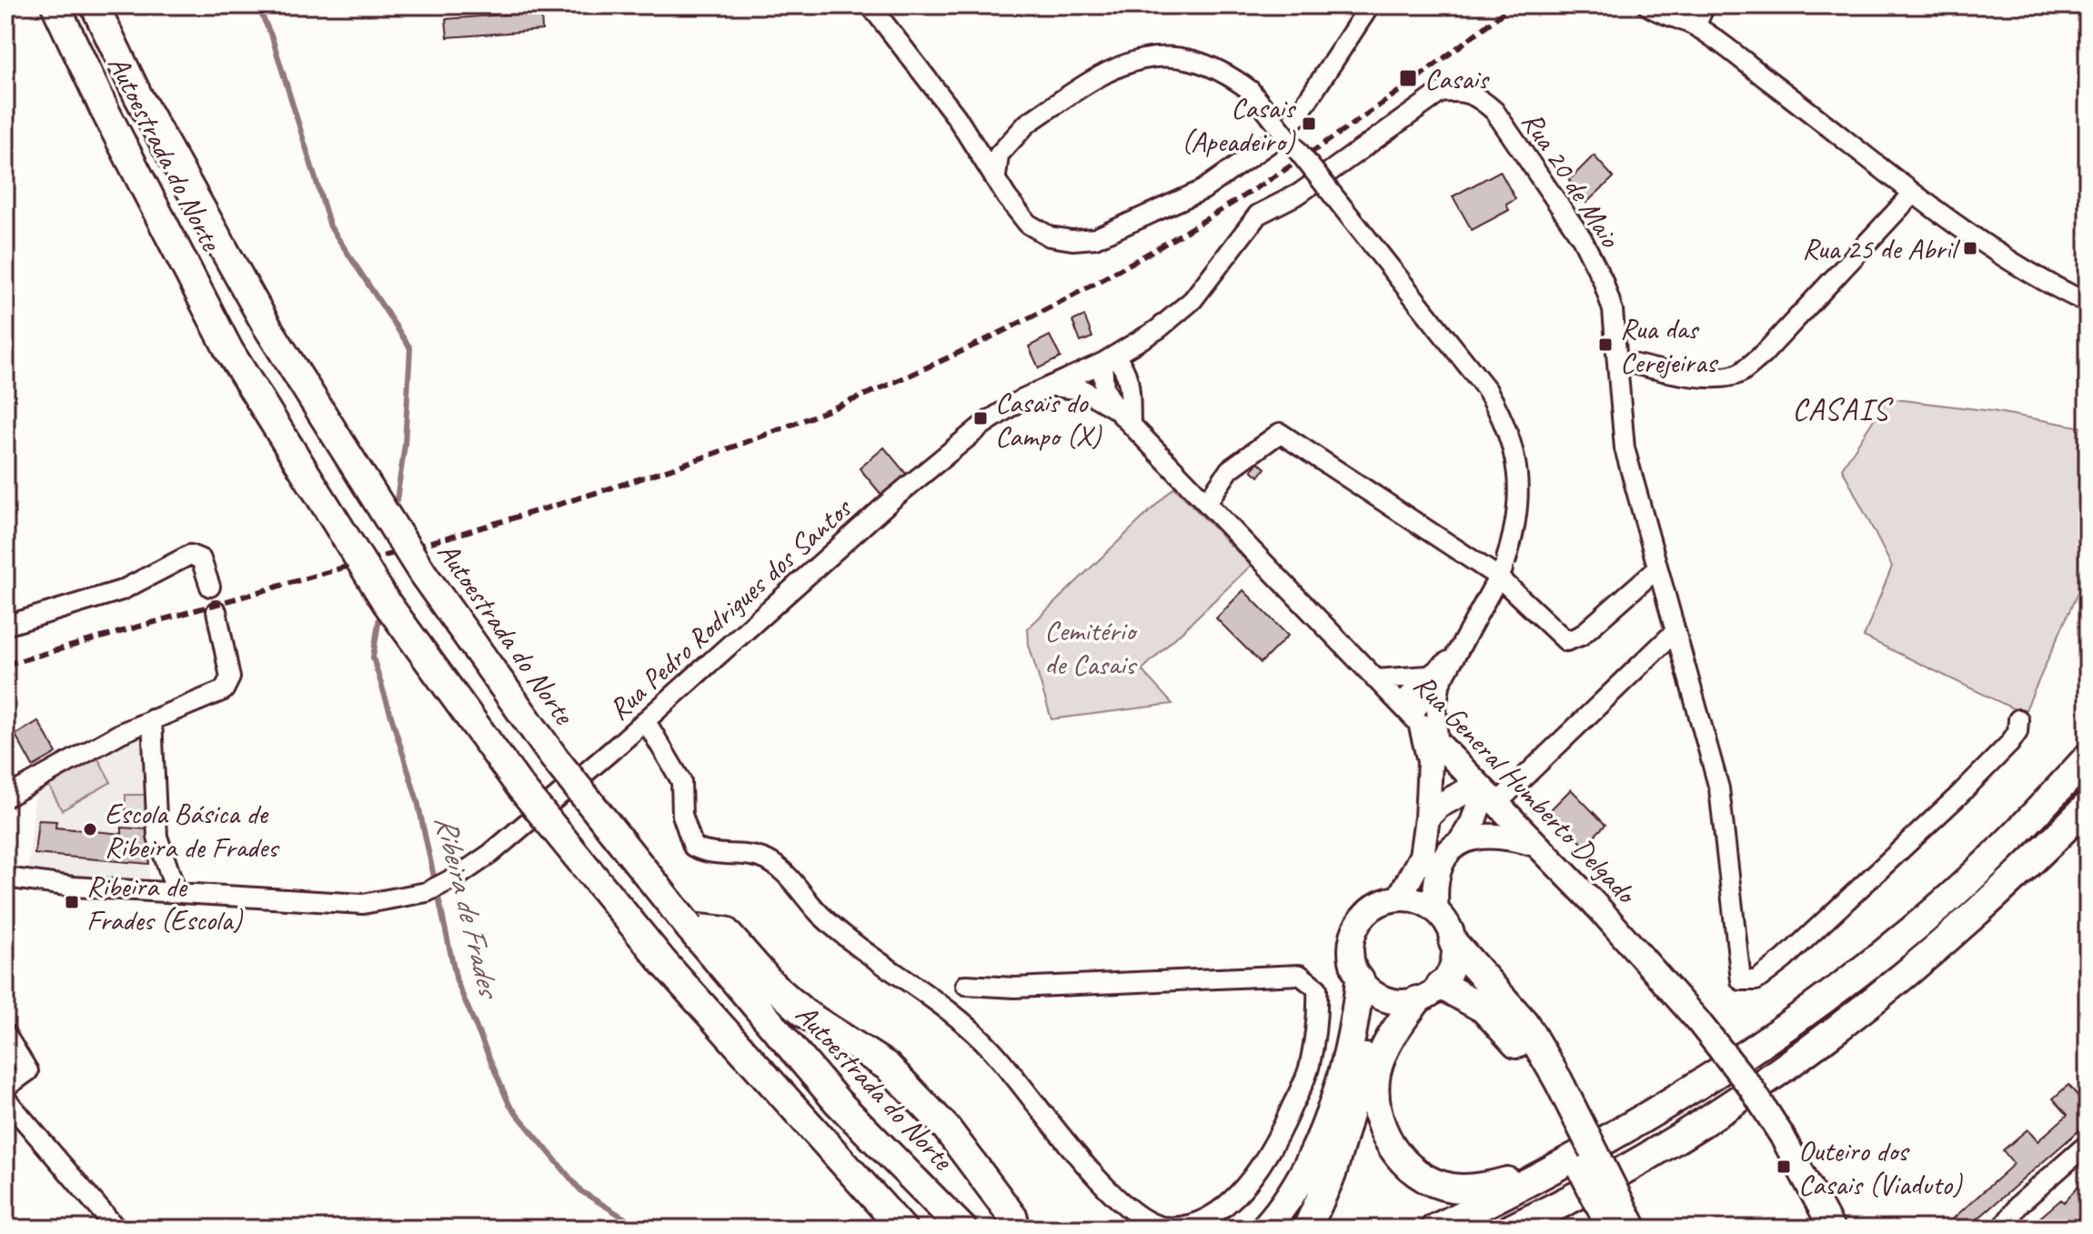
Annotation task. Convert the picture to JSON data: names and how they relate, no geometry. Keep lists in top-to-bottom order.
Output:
{
  "streets": {
    "highway": ["Autoestrada do Norte"],
    "main road": ["Rua General Humberto Delgado"],
    "street": ["Rua 20 de Maio", "Rua Pedro Rodrigues dos Santos"]
  },
  "crossings": [
    ["Rua 20 de Maio", "Rua Pedro Rodrigues dos Santos"],
    ["Rua Pedro Rodrigues dos Santos", "Rua General Humberto Delgado"]
  ],
  "districts": ["CASAIS"],
  "water": ["Ribeira de Frades"],
  "parks": ["Cemitério de Casais"],
  "places": {
    "transit": [
      "Casais",
      "Casais (Apeadeiro)",
      "Rua 25 de Abril",
      "Rua das Cerejeiras",
      "Casais do Campo (X)",
      "Ribeira de Frades (Escola)",
      "Outeiro dos Casais (Viaduto)"
    ],
    "other": ["Escola Básica de Ribeira de Frades"]
  }
}
